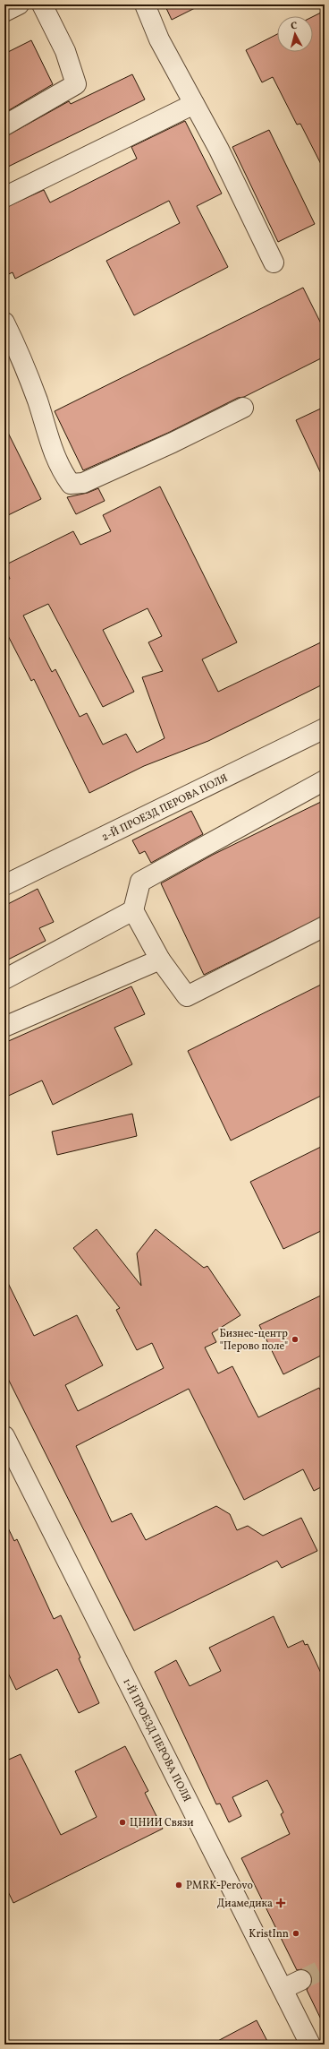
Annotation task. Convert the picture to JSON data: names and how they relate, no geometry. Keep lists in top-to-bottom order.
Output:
{
  "streets": {
    "street": ["2-Й ПРОЕЗД ПЕРОВА ПОЛЯ", "1-Й ПРОЕЗД ПЕРОВА ПОЛЯ"]
  },
  "places": {
    "other": [
      "Бизнес-центр \"Перово поле\"",
      "ЦНИИ Связи",
      "PMRK-Perovo",
      "KristInn"
    ],
    "health": ["Диамедика"]
  },
  "north": "top"
}
